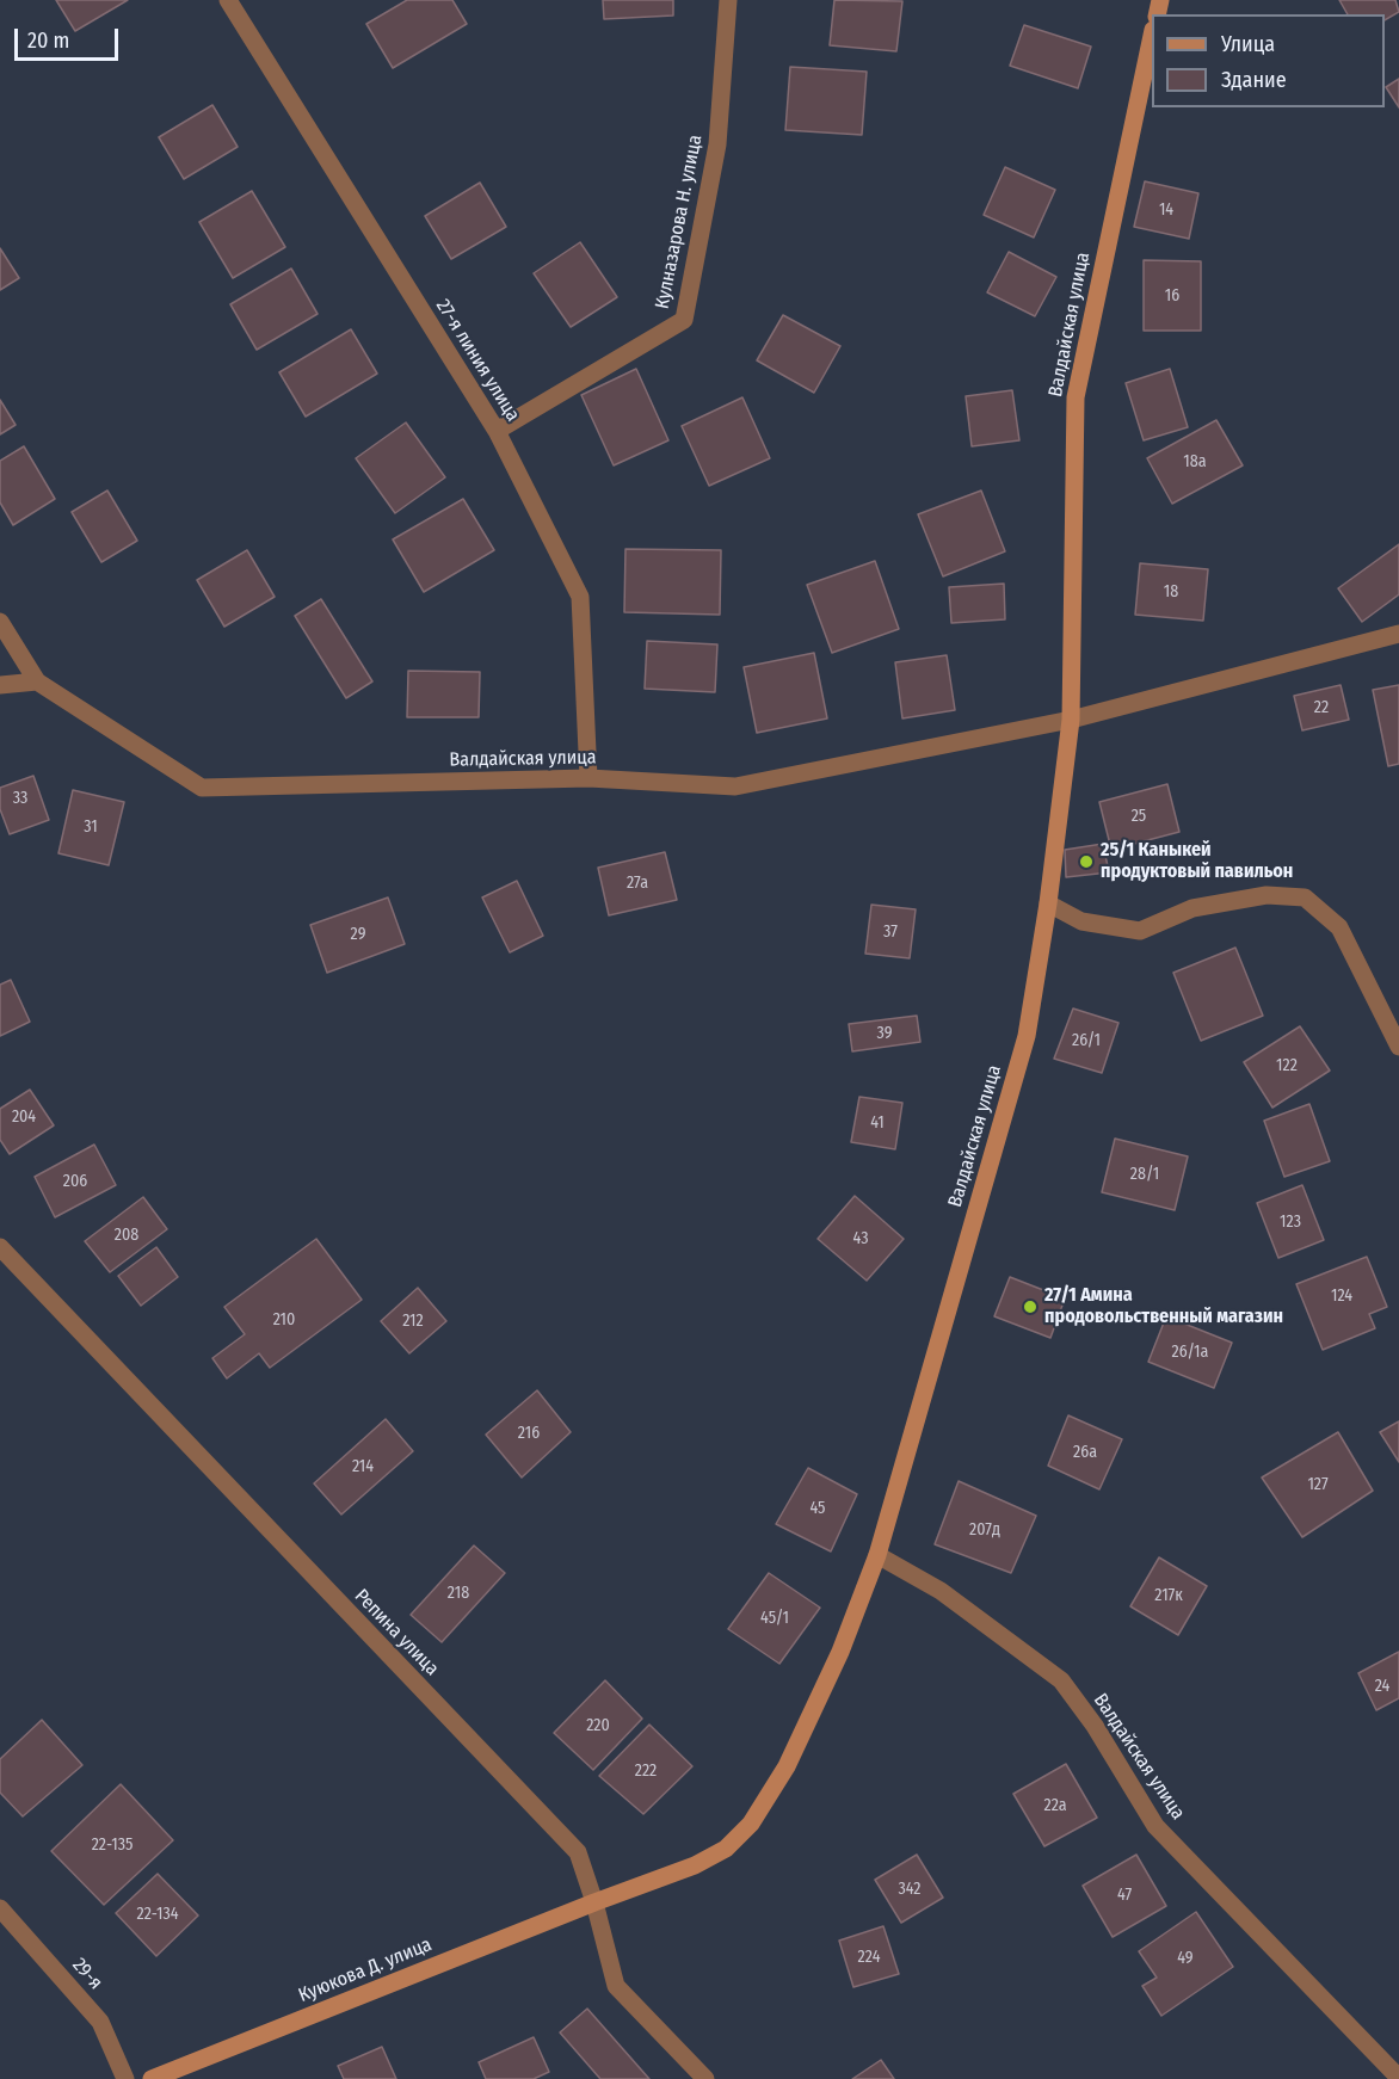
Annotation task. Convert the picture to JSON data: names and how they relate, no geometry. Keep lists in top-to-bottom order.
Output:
{
  "streets": {
    "street": [
      "Кулназарова Н. улица",
      "Валдайская улица",
      "27-я линия улица",
      "Репина улица",
      "Куюкова Д. улица",
      "29-я"
    ]
  },
  "crossings": [
    ["Кулназарова Н. улица", "27-я линия улица"],
    ["Валдайская улица", "27-я линия улица"],
    ["Валдайская улица", "Репина улица"],
    ["Валдайская улица", "Куюкова Д. улица"],
    ["Репина улица", "Куюкова Д. улица"]
  ],
  "places": ["25/1 Каныкей продуктовый павильон", "27/1 Амина продовольственный магазин"],
  "house_numbers": [
    "14",
    "16",
    "18а",
    "18",
    "22",
    "33",
    "25",
    "31",
    "27а",
    "37",
    "29",
    "39",
    "26/1",
    "122",
    "204",
    "41",
    "28/1",
    "206",
    "123",
    "208",
    "43",
    "124",
    "210",
    "212",
    "26/1а",
    "216",
    "26а",
    "214",
    "127",
    "45",
    "207д",
    "218",
    "217к",
    "45/1",
    "24",
    "220",
    "222",
    "22а",
    "22-135",
    "342",
    "47",
    "22-134",
    "224",
    "49"
  ],
  "legend": ["Улица", "Здание"],
  "scale_bar": "20 m"
}
